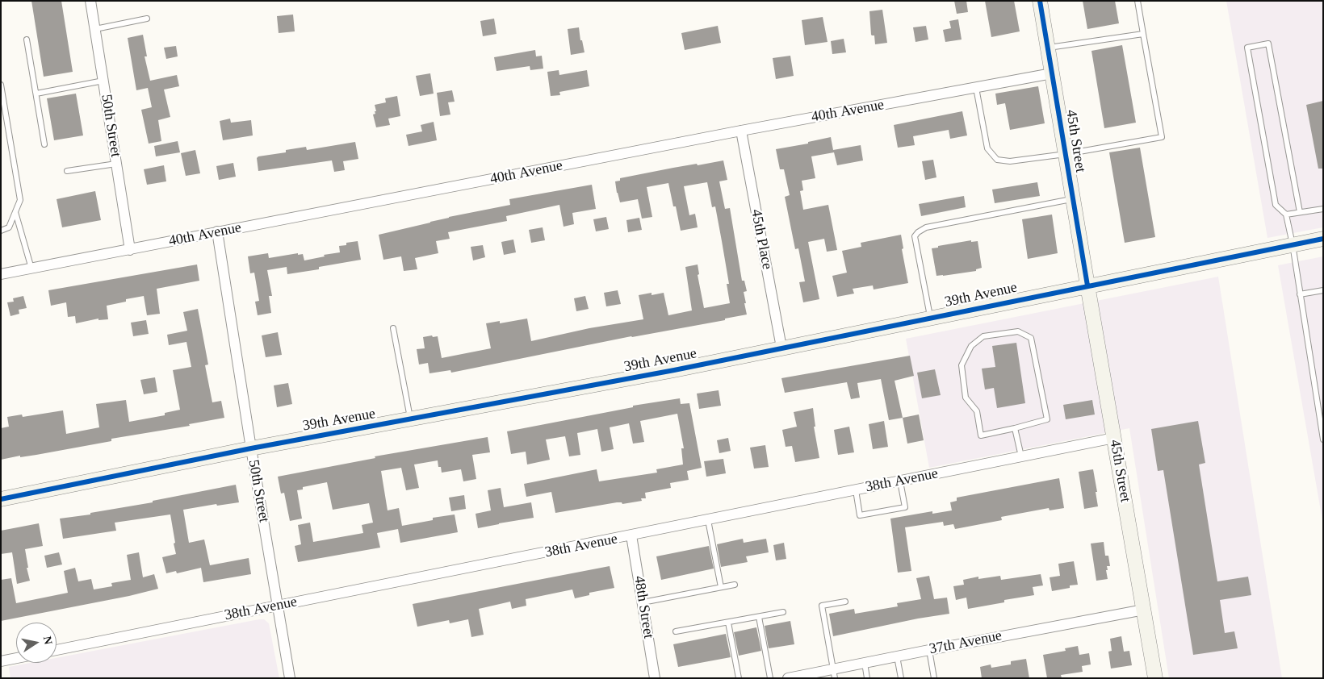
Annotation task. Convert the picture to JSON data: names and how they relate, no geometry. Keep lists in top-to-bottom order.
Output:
{
  "streets": {
    "main road": ["45th Street", "39th Avenue"],
    "street": [
      "40th Avenue",
      "50th Street",
      "45th Place",
      "38th Avenue",
      "48th Street",
      "37th Avenue"
    ]
  },
  "crossings": [
    ["40th Avenue", "50th Street"],
    ["40th Avenue", "45th Street"],
    ["40th Avenue", "45th Place"],
    ["50th Street", "39th Avenue"],
    ["50th Street", "38th Avenue"],
    ["45th Street", "39th Avenue"],
    ["45th Street", "38th Avenue"],
    ["45th Street", "37th Avenue"],
    ["45th Place", "39th Avenue"],
    ["38th Avenue", "48th Street"]
  ],
  "north": "right"
}
